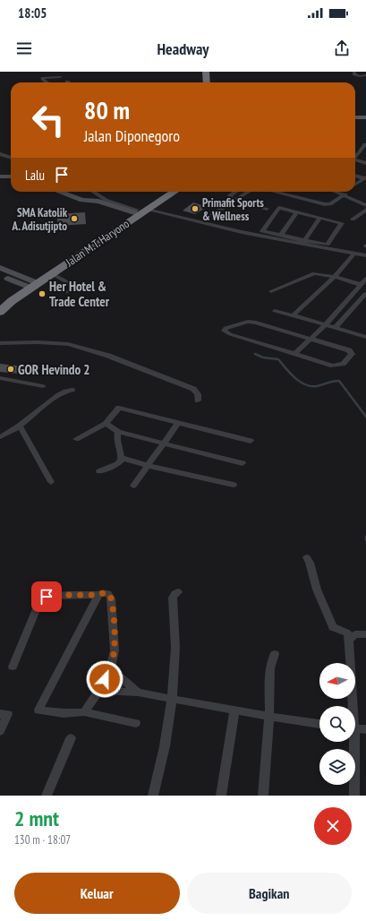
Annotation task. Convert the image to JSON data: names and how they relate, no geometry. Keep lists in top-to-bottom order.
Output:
{
  "streets": {
    "highway": ["Jalan M.T. Haryono"]
  },
  "places": [
    "Primafit Sports & Wellness",
    "SMA Katolik A. Adisutjipto",
    "Her Hotel & Trade Center",
    "GOR Hevindo 2"
  ],
  "north": "left",
  "page": {
    "status": "18:05",
    "header": "Headway",
    "turn": ["80 m", "Jalan Diponegoro"],
    "then": "Lalu",
    "heading": ["2 mnt", "130 m · 18:07"],
    "buttons": ["Keluar", "Bagikan"]
  }
}
